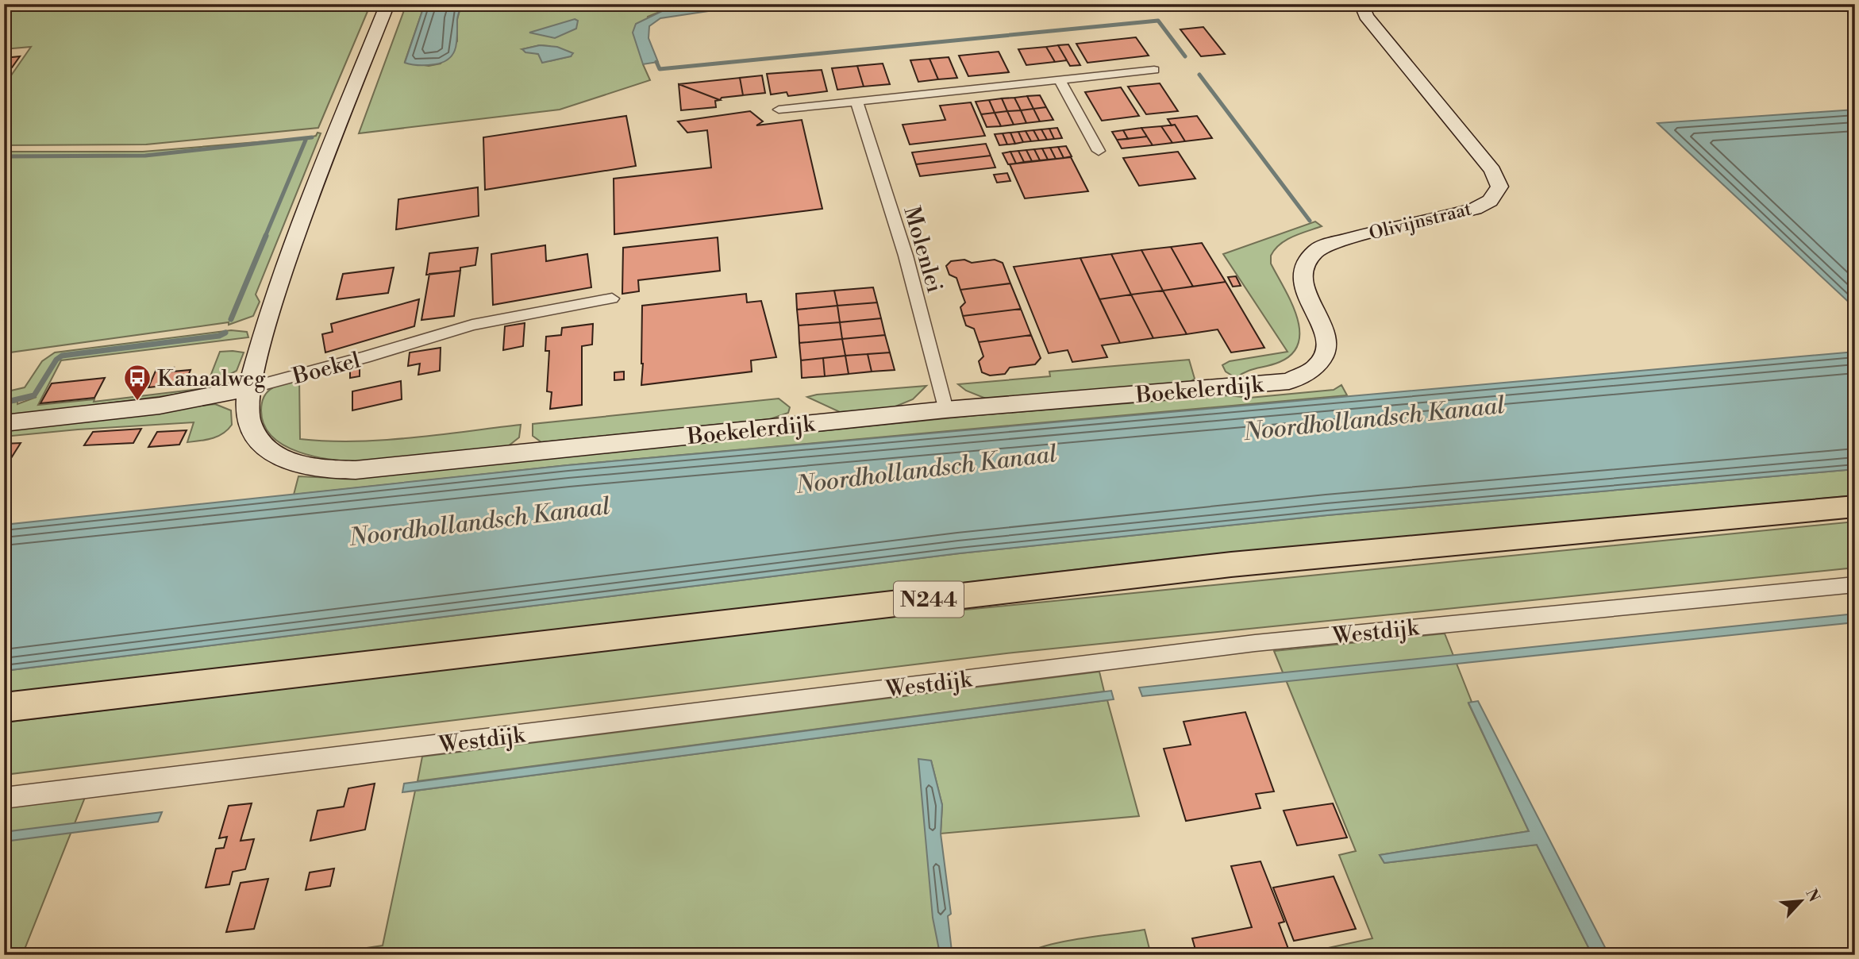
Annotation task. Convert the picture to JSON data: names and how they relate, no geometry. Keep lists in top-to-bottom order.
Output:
{
  "streets": {
    "main road": ["N244"],
    "street": [
      "Olivijnstraat",
      "Molenlei",
      "Boekel",
      "Boekelerdijk",
      "Westdijk"
    ]
  },
  "crossings": [
    ["Olivijnstraat", "Boekelerdijk"],
    ["Molenlei", "Boekelerdijk"],
    ["Boekel", "Boekelerdijk"]
  ],
  "water": ["Noordhollandsch Kanaal"],
  "places": {
    "bus stop": ["Kanaalweg"]
  },
  "north": "top right"
}
